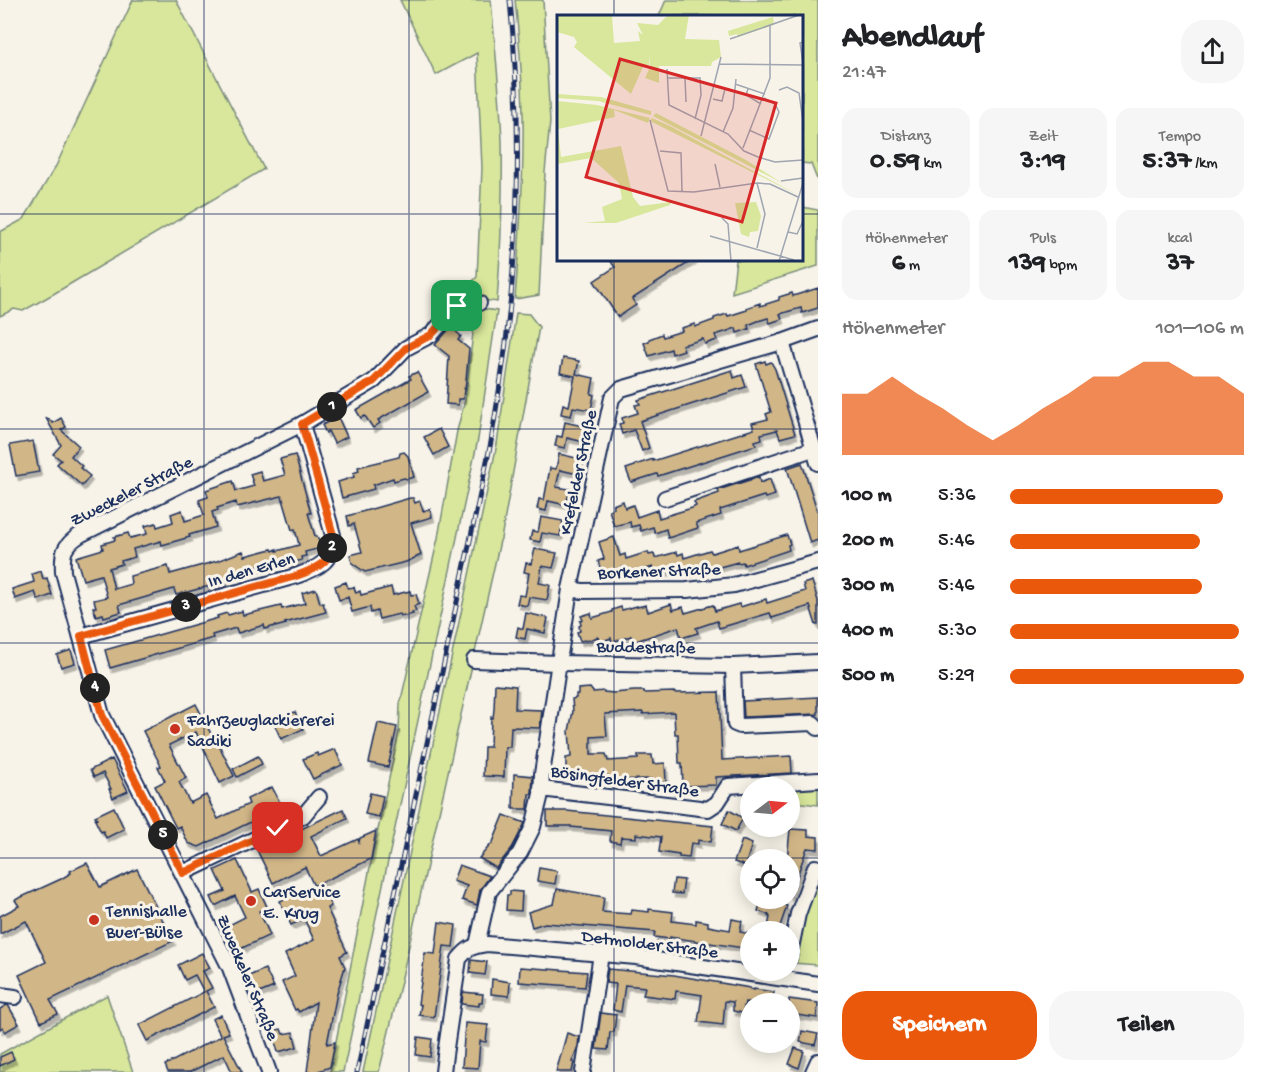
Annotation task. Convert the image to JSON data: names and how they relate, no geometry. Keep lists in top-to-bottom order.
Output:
{
  "streets": {
    "street": [
      "Krefelder Straße",
      "Zweckeler Straße",
      "In den Erlen",
      "Borkener Straße",
      "Buddestraße",
      "Bösingfelder Straße",
      "Detmolder Straße"
    ]
  },
  "crossings": [
    ["Krefelder Straße", "Borkener Straße"],
    ["Krefelder Straße", "Buddestraße"],
    ["Krefelder Straße", "Bösingfelder Straße"],
    ["Zweckeler Straße", "In den Erlen"],
    ["Buddestraße", "Bösingfelder Straße"]
  ],
  "places": ["Fahrzeuglackiererei Sadiki", "CarService E. Krug", "Tennishalle Buer-Bülse"],
  "north": "right",
  "page": {
    "heading": ["Abendlauf", "21:47"],
    "stats": [
      ["Distanz", "0.59 km"],
      ["Zeit", "3:19"],
      ["Tempo", "5:37 /km"],
      ["Höhenmeter", "6 m"],
      ["Puls", "139 bpm"],
      ["kcal", "37"]
    ],
    "chart": ["Höhenmeter", "101–106 m"],
    "pins": [
      "1",
      "2",
      "3",
      "4",
      "5"
    ],
    "list": [
      {
        "name": "100 m",
        "note": "5:36"
      },
      {
        "name": "200 m",
        "note": "5:46"
      },
      {
        "name": "300 m",
        "note": "5:46"
      },
      {
        "name": "400 m",
        "note": "5:30"
      },
      {
        "name": "500 m",
        "note": "5:29"
      }
    ],
    "map_buttons": ["+", "−"],
    "buttons": ["Speichern", "Teilen"]
  }
}
